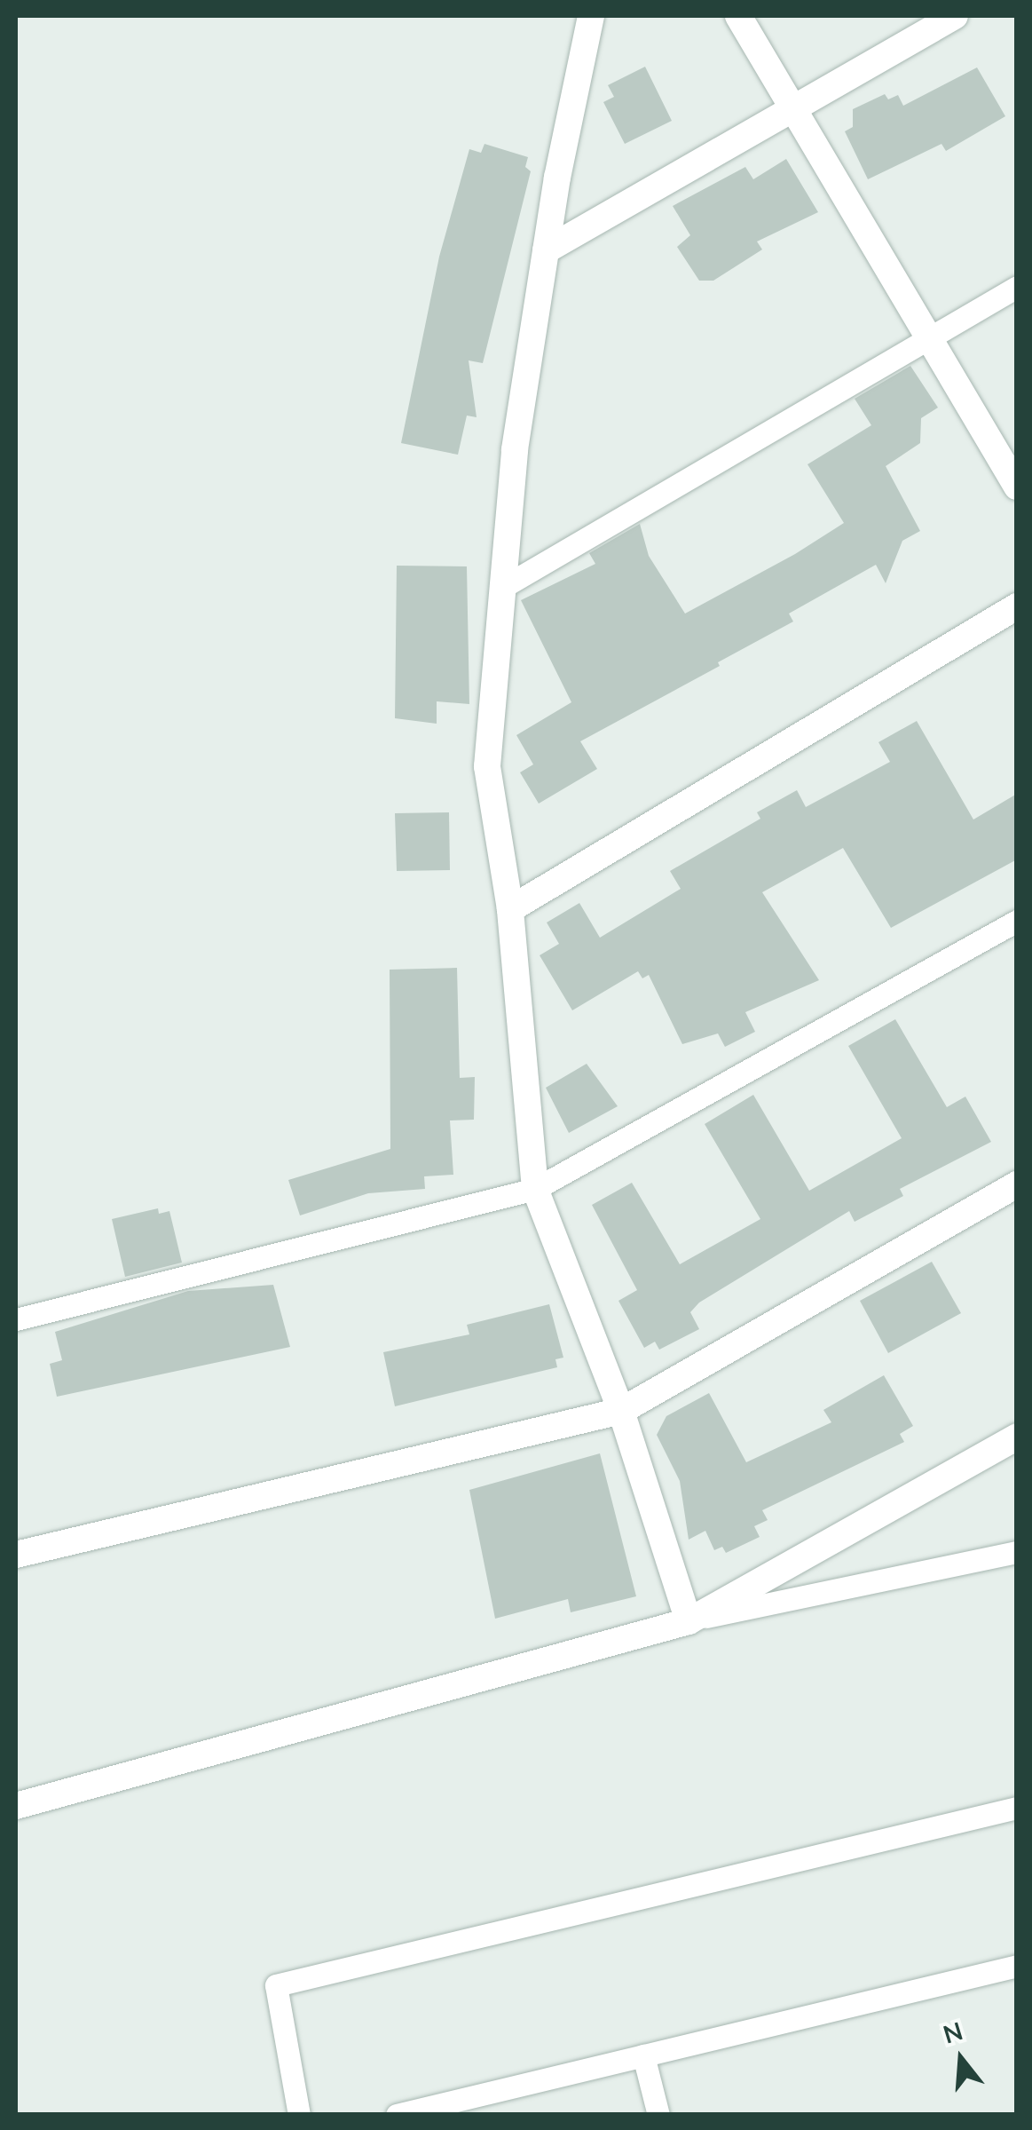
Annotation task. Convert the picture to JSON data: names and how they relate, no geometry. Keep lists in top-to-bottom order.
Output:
{
  "north": "top"
}
